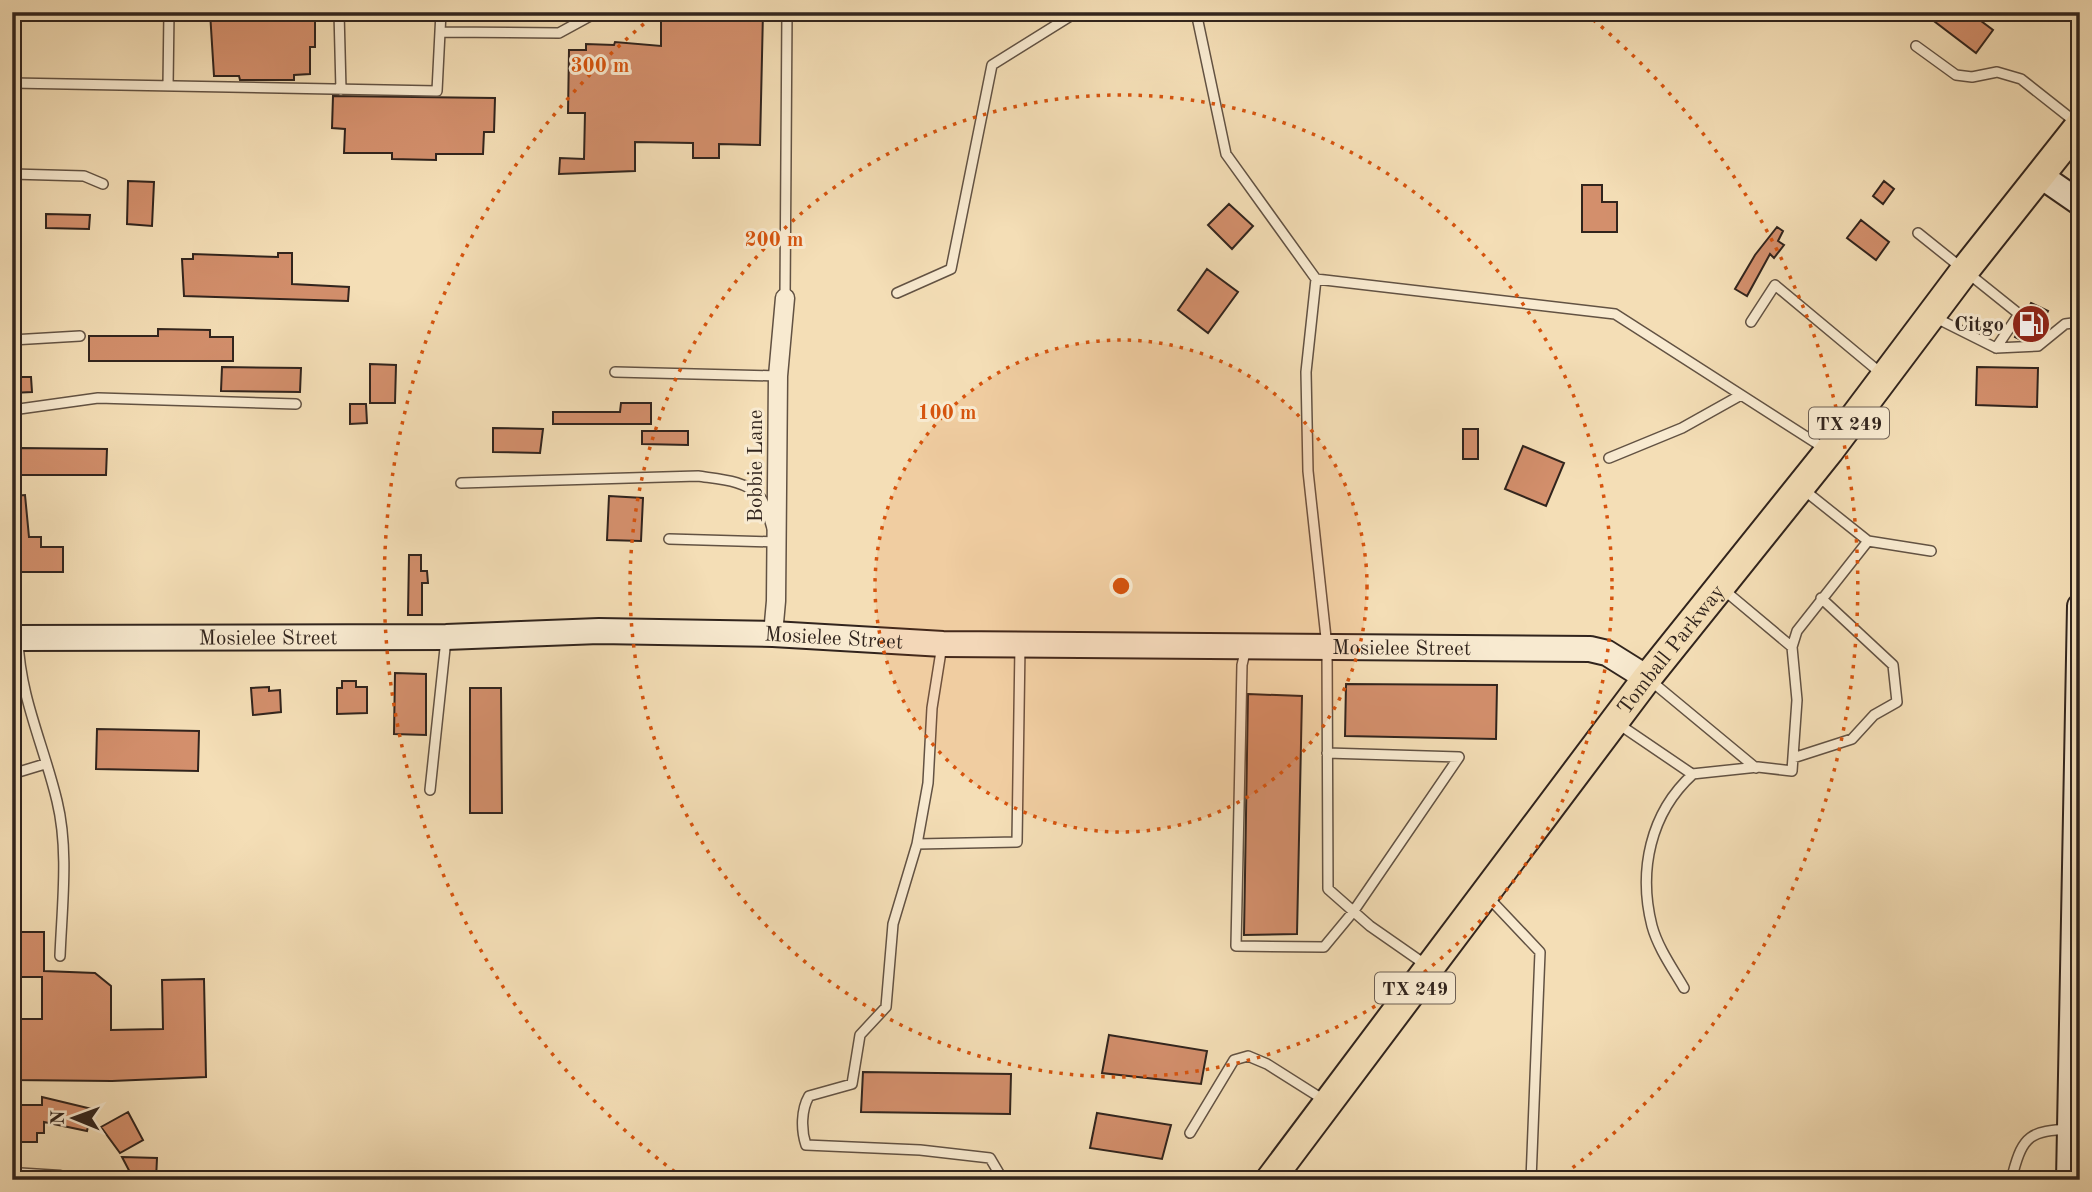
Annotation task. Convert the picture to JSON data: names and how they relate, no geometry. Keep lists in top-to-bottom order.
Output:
{
  "streets": {
    "main road": ["TX 249", "Tomball Parkway"],
    "street": ["Bobbie Lane", "Mosielee Street"]
  },
  "crossings": [
    ["Bobbie Lane", "Mosielee Street"],
    ["Mosielee Street", "Tomball Parkway"]
  ],
  "places": {
    "fuel station": ["Citgo"]
  },
  "north": "left",
  "rings": ["300 m", "200 m", "100 m"]
}
